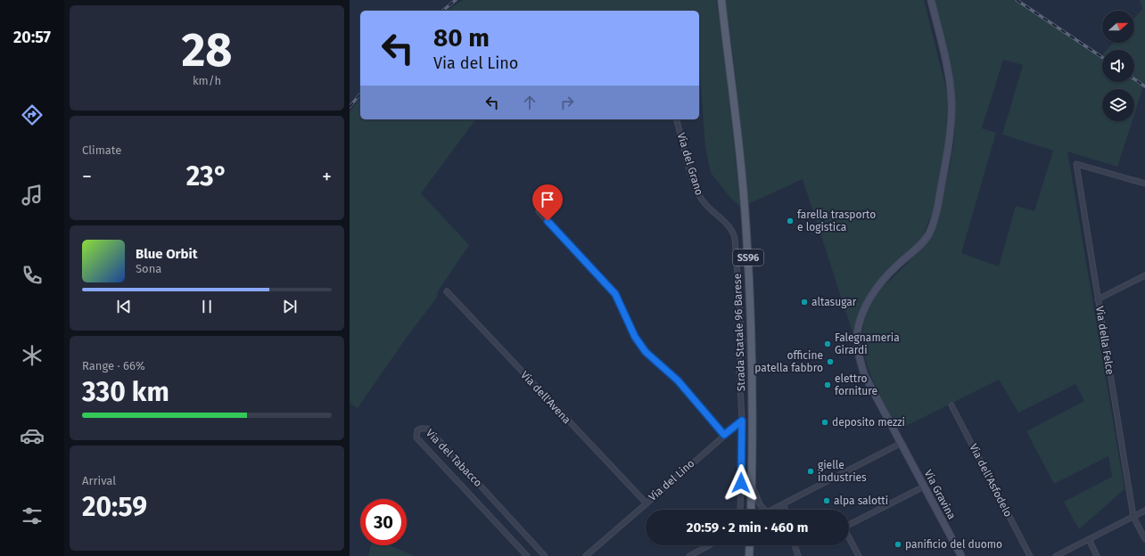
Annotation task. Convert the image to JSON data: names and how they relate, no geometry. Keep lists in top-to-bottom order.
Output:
{
  "streets": {
    "main road": ["SS96", "Strada Statale 96 Barese", "Via Gravina"],
    "street": [
      "Via del Grano",
      "Via della Felce",
      "Via dell'Avena",
      "Via del Tabacco",
      "Via del Lino",
      "Via dell'Asfodelo"
    ]
  },
  "crossings": [
    ["Via del Grano", "Via del Lino"],
    ["Via dell'Avena", "Via del Lino"]
  ],
  "places": [
    "farella trasporto e logistica",
    "altasugar",
    "Falegnameria Girardi",
    "officine patella fabbro",
    "elettro forniture",
    "deposito mezzi",
    "gielle industries",
    "alpa salotti",
    "panificio del duomo"
  ],
  "north": "right",
  "page": {
    "tabs": "20:57",
    "tile": [
      ["28", "km/h"],
      "Climate",
      ["Range · 66%", "330 km"],
      ["Arrival", "20:59"]
    ],
    "turn": ["80 m", "Via del Lino"],
    "heat": ["−", "23°", "+"],
    "song": ["Blue Orbit", "Sona"],
    "limit": "30",
    "trip": "20:59 · 2 min · 460 m"
  }
}
